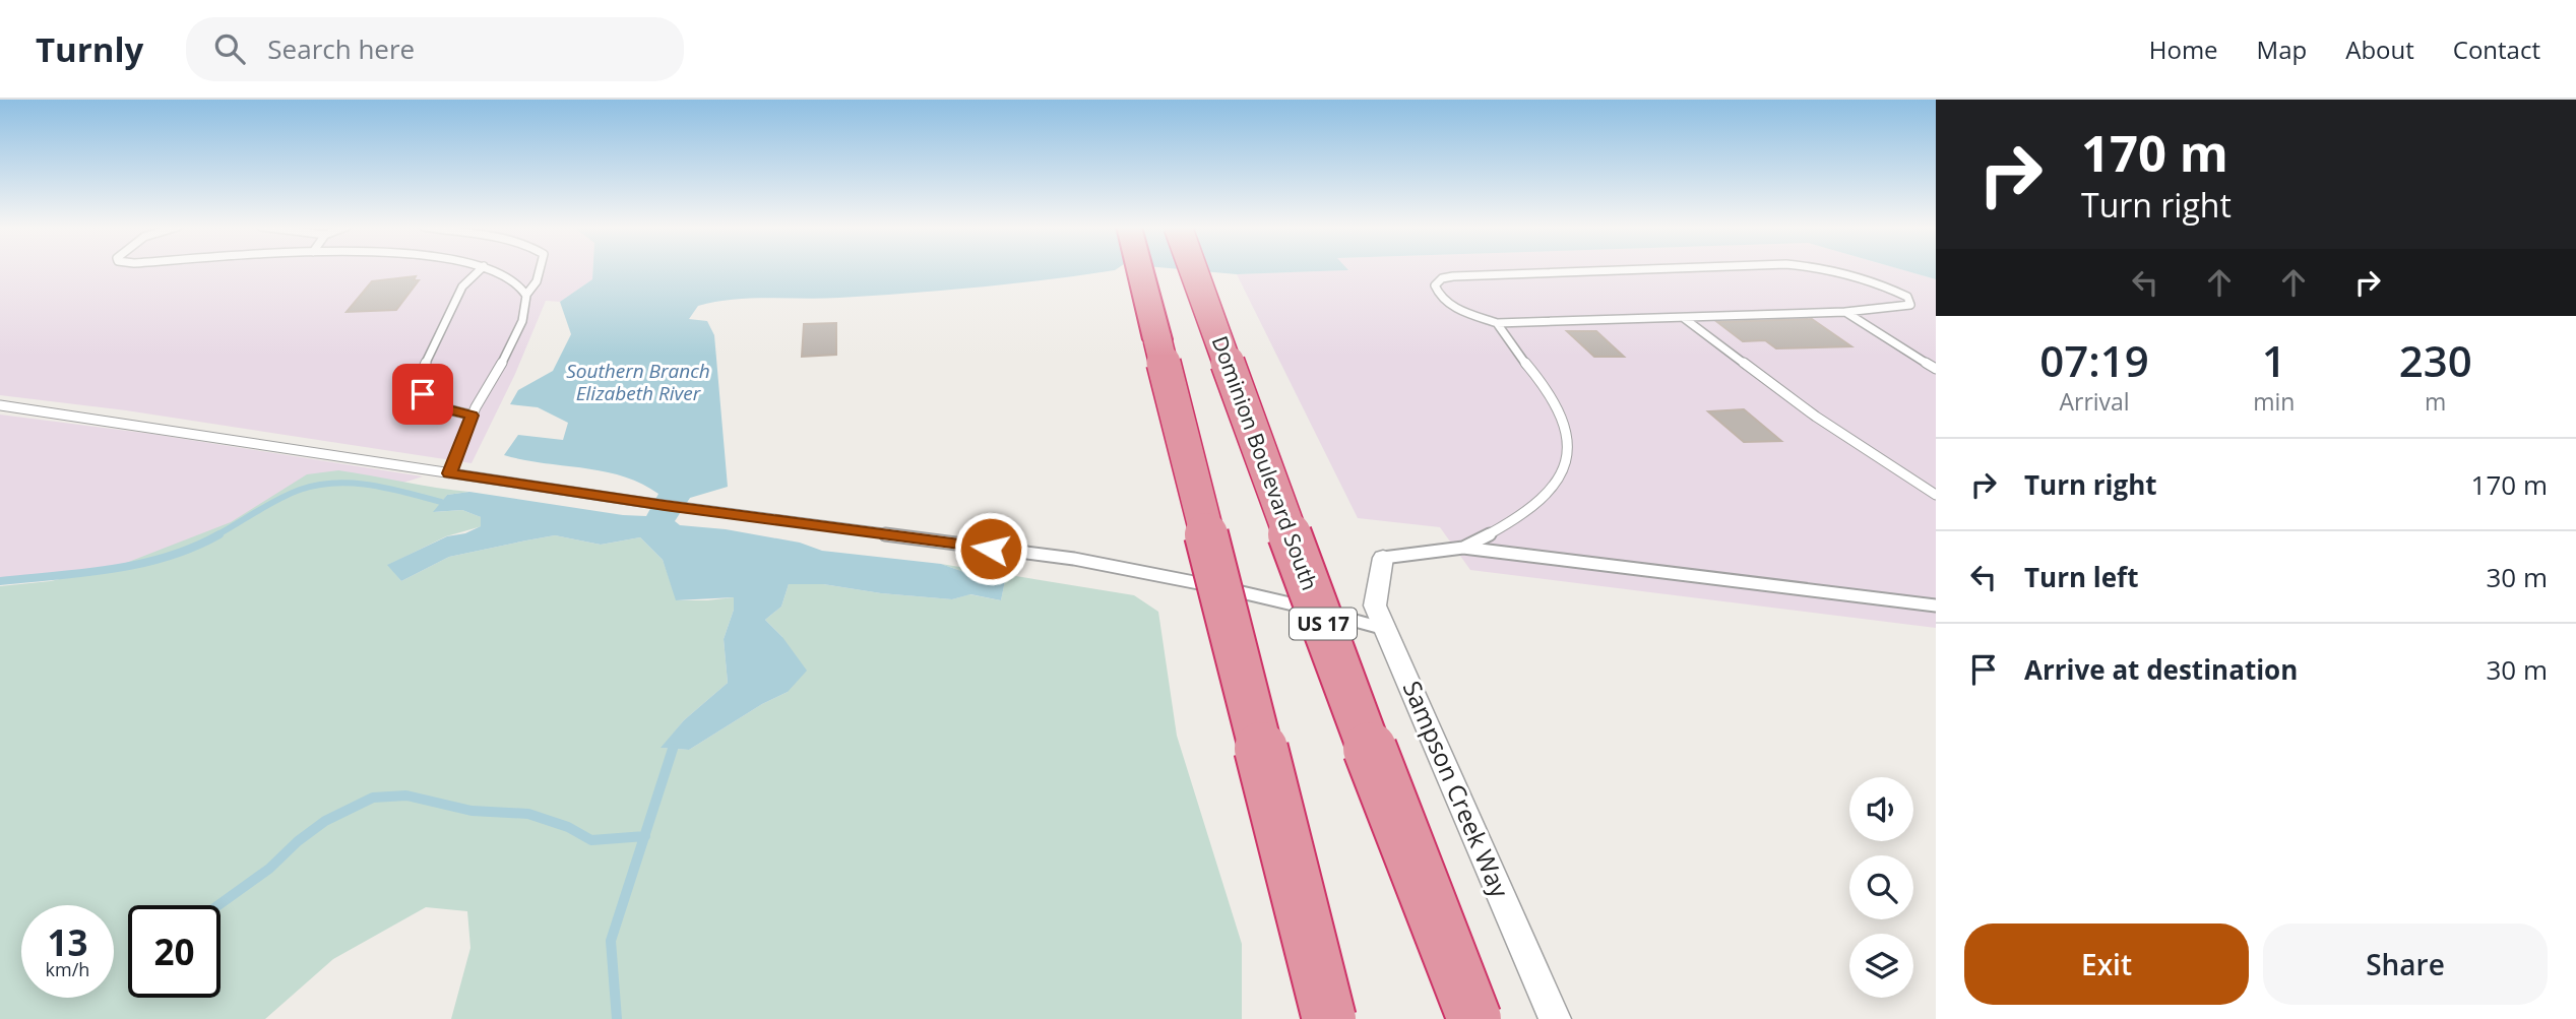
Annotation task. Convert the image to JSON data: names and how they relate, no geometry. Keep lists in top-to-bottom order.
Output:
{
  "streets": {
    "highway": ["Dominion Boulevard South", "US 17"],
    "street": ["Sampson Creek Way"]
  },
  "water": ["Southern Branch Elizabeth River"],
  "page": {
    "header": "Turnly",
    "search": "Search here",
    "nav": [
      "Home",
      "Map",
      "About",
      "Contact"
    ],
    "turn": ["170 m", "Turn right"],
    "eta": [
      "07:19",
      "Arrival",
      "1",
      "min",
      "230",
      "m"
    ],
    "list": [
      {
        "name": "Turn right",
        "value": "170 m"
      },
      {
        "name": "Turn left",
        "value": "30 m"
      },
      {
        "name": "Arrive at destination",
        "value": "30 m"
      }
    ],
    "speed": "13 km/h",
    "limit": "20",
    "buttons": ["Exit", "Share"]
  }
}
